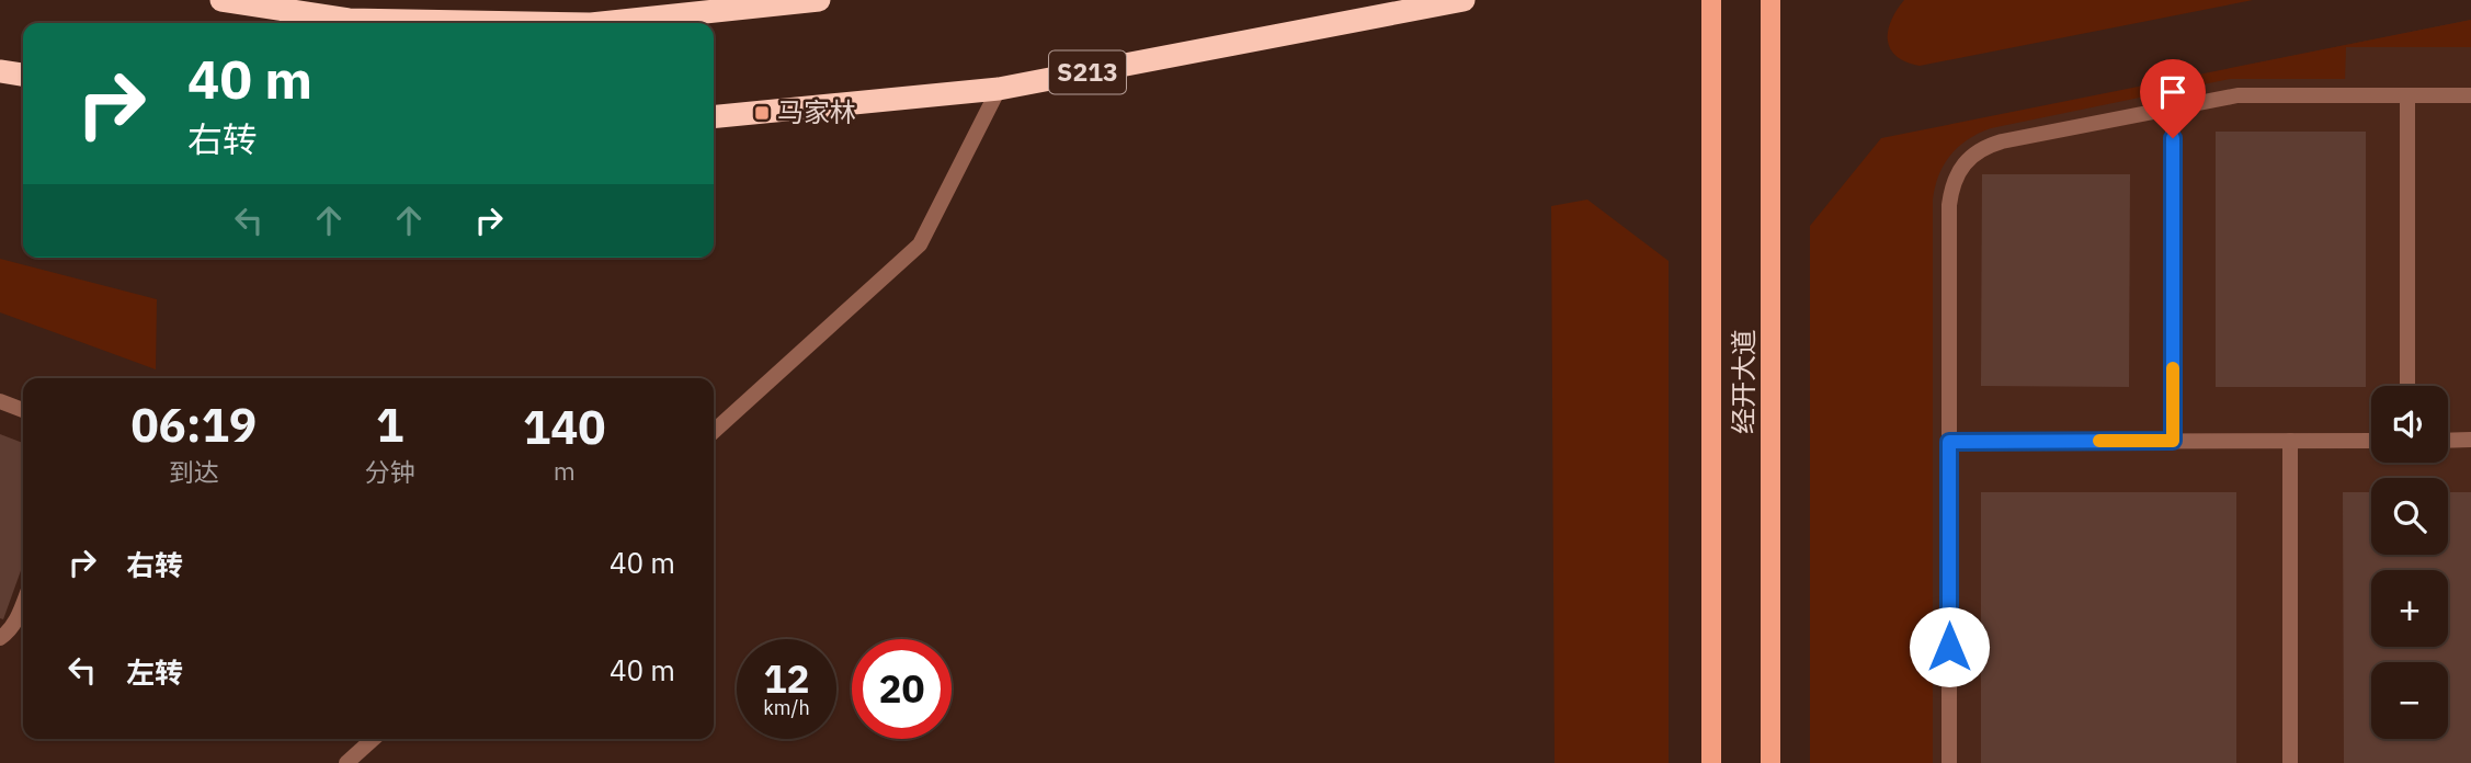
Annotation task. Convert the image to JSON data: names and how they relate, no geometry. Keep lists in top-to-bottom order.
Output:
{
  "streets": {
    "highway": ["S213"],
    "main road": ["经开大道"]
  },
  "places": {
    "transit": ["马家林"]
  },
  "page": {
    "turn": ["40 m", "右转"],
    "eta": [
      "06:19",
      "到达",
      "1",
      "分钟",
      "140",
      "m"
    ],
    "map_buttons": ["+", "−"],
    "list": [
      {
        "name": "右转",
        "value": "40 m"
      },
      {
        "name": "左转",
        "value": "40 m"
      }
    ],
    "speed": "12 km/h",
    "limit": "20"
  }
}
